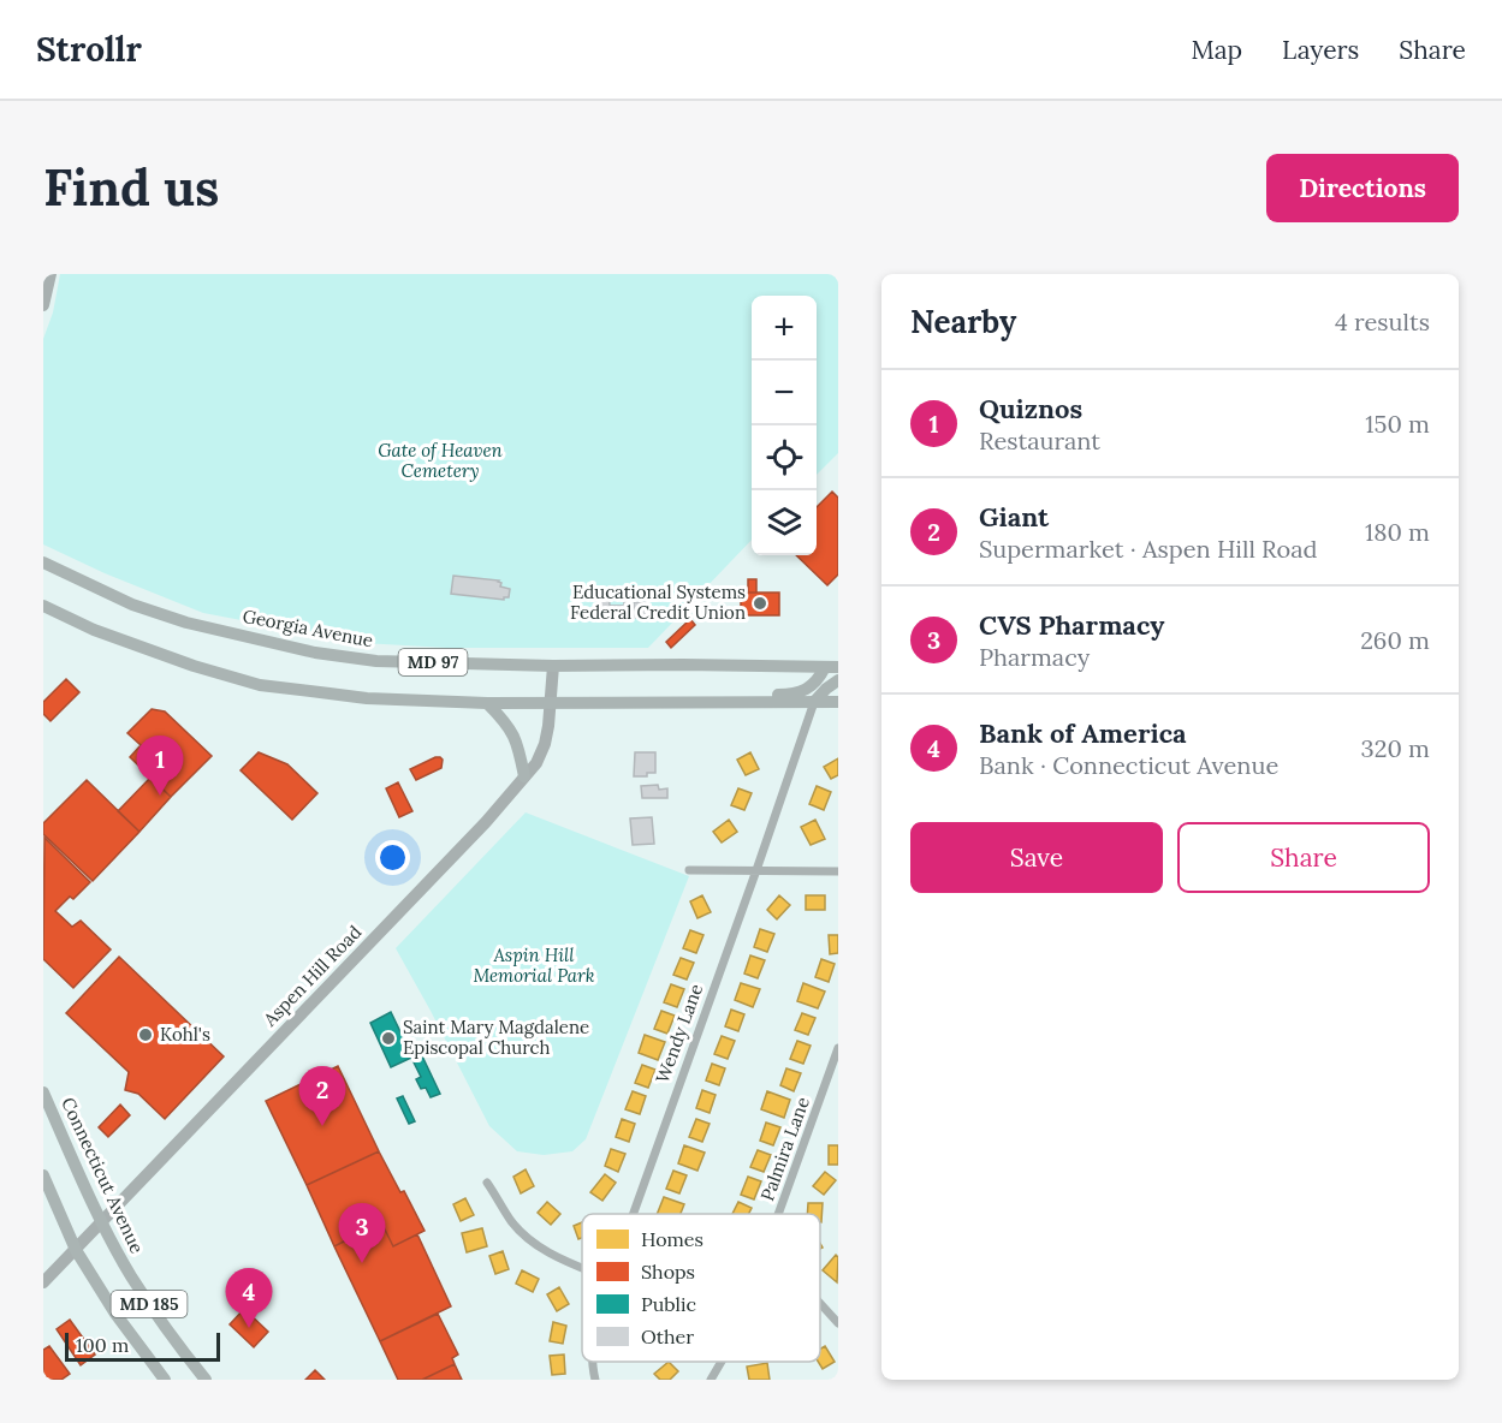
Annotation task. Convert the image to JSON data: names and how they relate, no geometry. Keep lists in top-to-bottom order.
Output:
{
  "streets": {
    "main road": [
      "Georgia Avenue",
      "MD 97",
      "Connecticut Avenue",
      "MD 185"
    ],
    "street": ["Aspen Hill Road", "Wendy Lane", "Palmira Lane"]
  },
  "crossings": [
    ["Georgia Avenue", "Aspen Hill Road"],
    ["MD 97", "Aspen Hill Road"],
    ["MD 97", "Wendy Lane"],
    ["Aspen Hill Road", "Connecticut Avenue"],
    ["Aspen Hill Road", "MD 185"]
  ],
  "parks": ["Gate of Heaven Cemetery", "Aspin Hill Memorial Park"],
  "places": ["Educational Systems Federal Credit Union", "Kohl's", "Saint Mary Magdalene Episcopal Church"],
  "legend": [
    "Homes",
    "Shops",
    "Public",
    "Other"
  ],
  "scale_bar": "100 m",
  "page": {
    "header": "Strollr",
    "nav": ["Map", "Layers", "Share"],
    "buttons": [
      "Directions",
      ["Save", "Share"]
    ],
    "title": "Find us",
    "heading": ["Nearby", "4 results"],
    "map_buttons": ["+", "−"],
    "list": [
      {
        "mark": "1",
        "name": "Quiznos",
        "note": "Restaurant",
        "value": "150 m"
      },
      {
        "mark": "2",
        "name": "Giant",
        "note": "Supermarket · Aspen Hill Road",
        "value": "180 m"
      },
      {
        "mark": "3",
        "name": "CVS Pharmacy",
        "note": "Pharmacy",
        "value": "260 m"
      },
      {
        "mark": "4",
        "name": "Bank of America",
        "note": "Bank · Connecticut Avenue",
        "value": "320 m"
      }
    ],
    "pins": [
      "1",
      "2",
      "3",
      "4"
    ],
    "scale": "100 m"
  }
}
